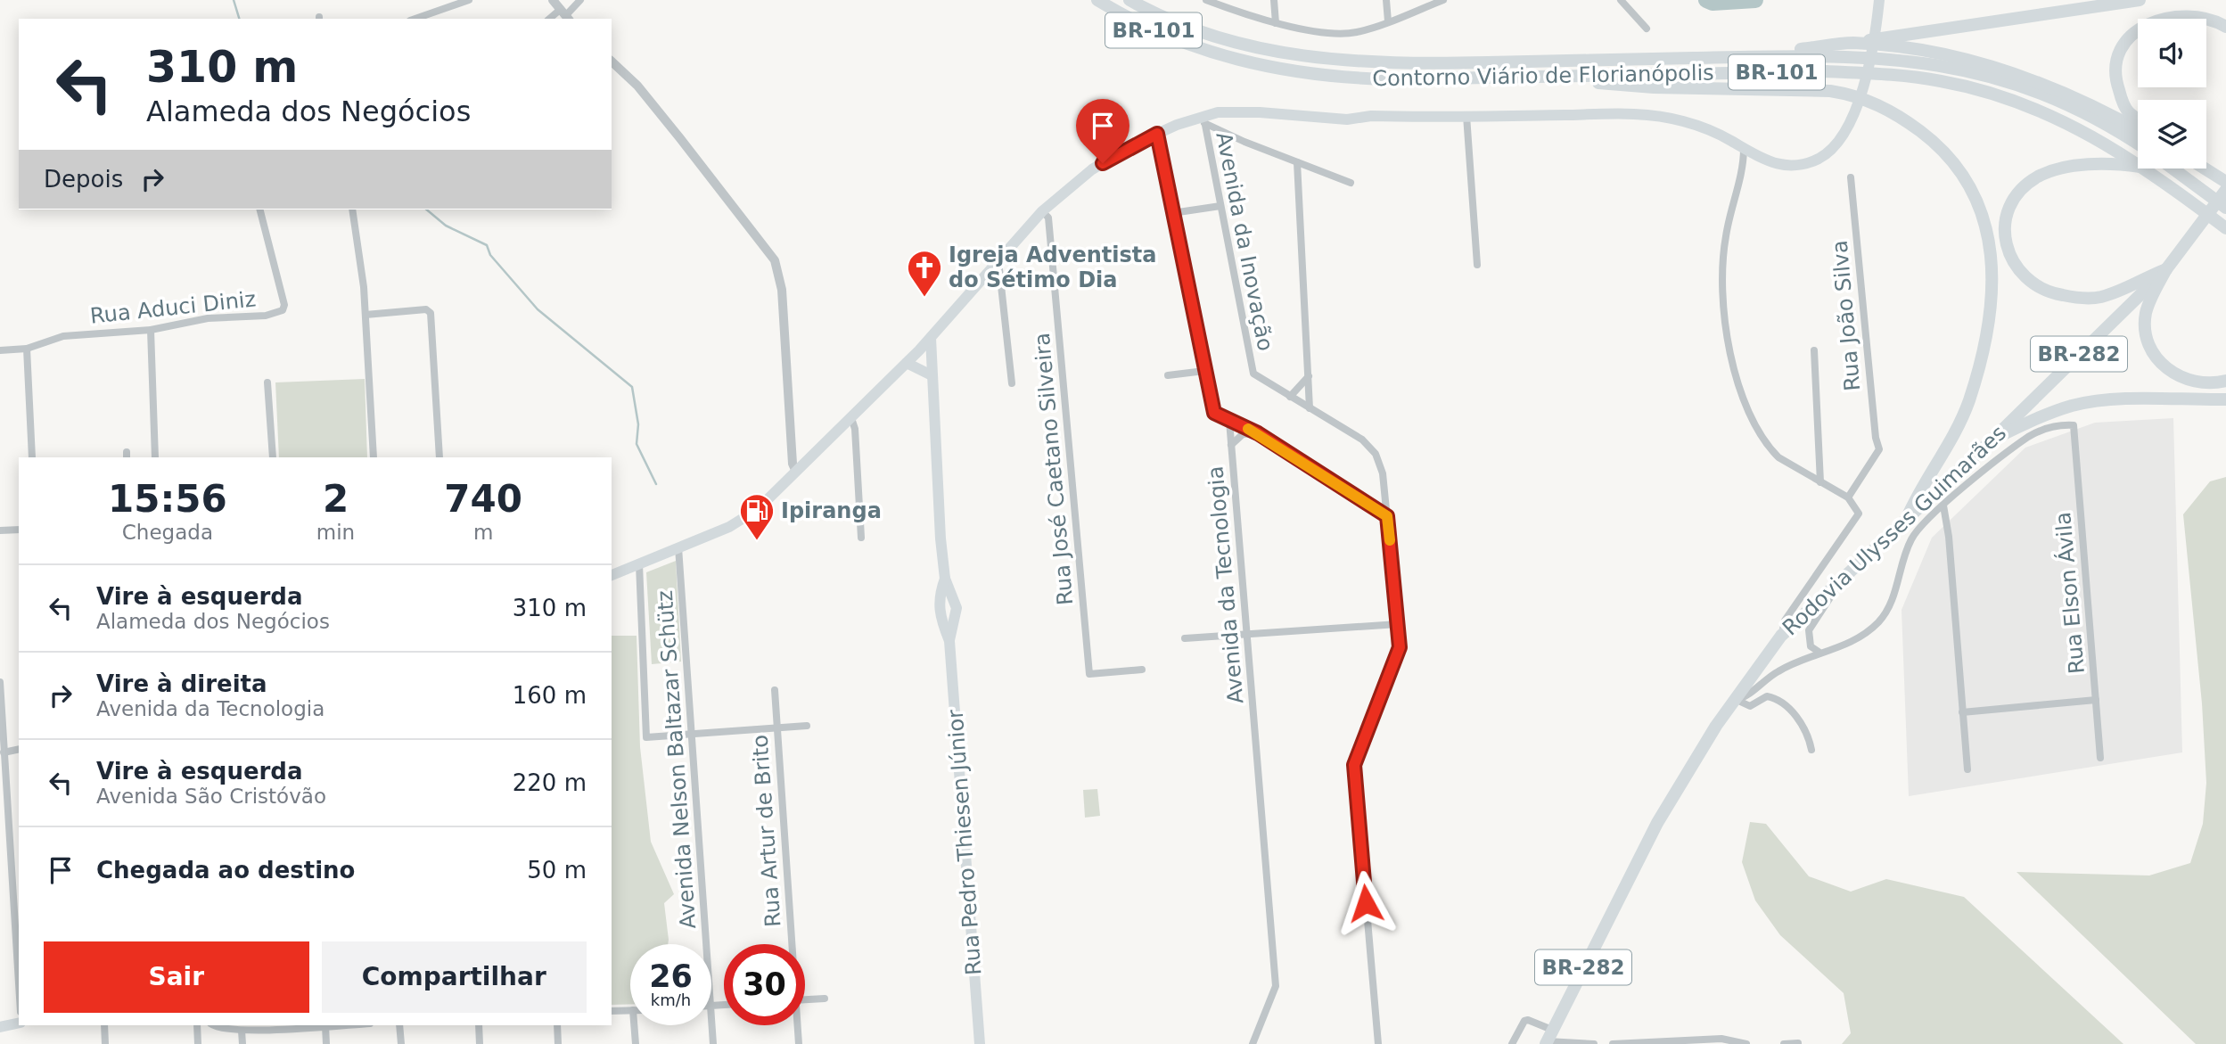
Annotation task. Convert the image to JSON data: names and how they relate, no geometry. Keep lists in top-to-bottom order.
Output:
{
  "streets": {
    "highway": [
      "BR-101",
      "Contorno Viário de Florianópolis",
      "BR-282",
      "Rodovia Ulysses Guimarães"
    ],
    "main road": ["Rua Pedro Thiesen Júnior"],
    "street": [
      "Avenida da Inovação",
      "Rua Aduci Diniz",
      "Rua João Silva",
      "Rua José Caetano Silveira",
      "Avenida da Tecnologia",
      "Rua Elson Ávila",
      "Avenida Nelson Baltazar Schütz",
      "Rua Artur de Brito"
    ]
  },
  "crossings": [
    ["BR-101", "Contorno Viário de Florianópolis"]
  ],
  "places": {
    "church": ["Igreja Adventista do Sétimo Dia"],
    "fuel station": ["Ipiranga"]
  },
  "page": {
    "turn": ["310 m", "Alameda dos Negócios"],
    "then": "Depois",
    "eta": [
      "15:56",
      "Chegada",
      "2",
      "min",
      "740",
      "m"
    ],
    "list": [
      {
        "name": "Vire à esquerda",
        "note": "Alameda dos Negócios",
        "value": "310 m"
      },
      {
        "name": "Vire à direita",
        "note": "Avenida da Tecnologia",
        "value": "160 m"
      },
      {
        "name": "Vire à esquerda",
        "note": "Avenida São Cristóvão",
        "value": "220 m"
      },
      {
        "name": "Chegada ao destino",
        "value": "50 m"
      }
    ],
    "buttons": ["Sair", "Compartilhar"],
    "speed": "26 km/h",
    "limit": "30"
  }
}
